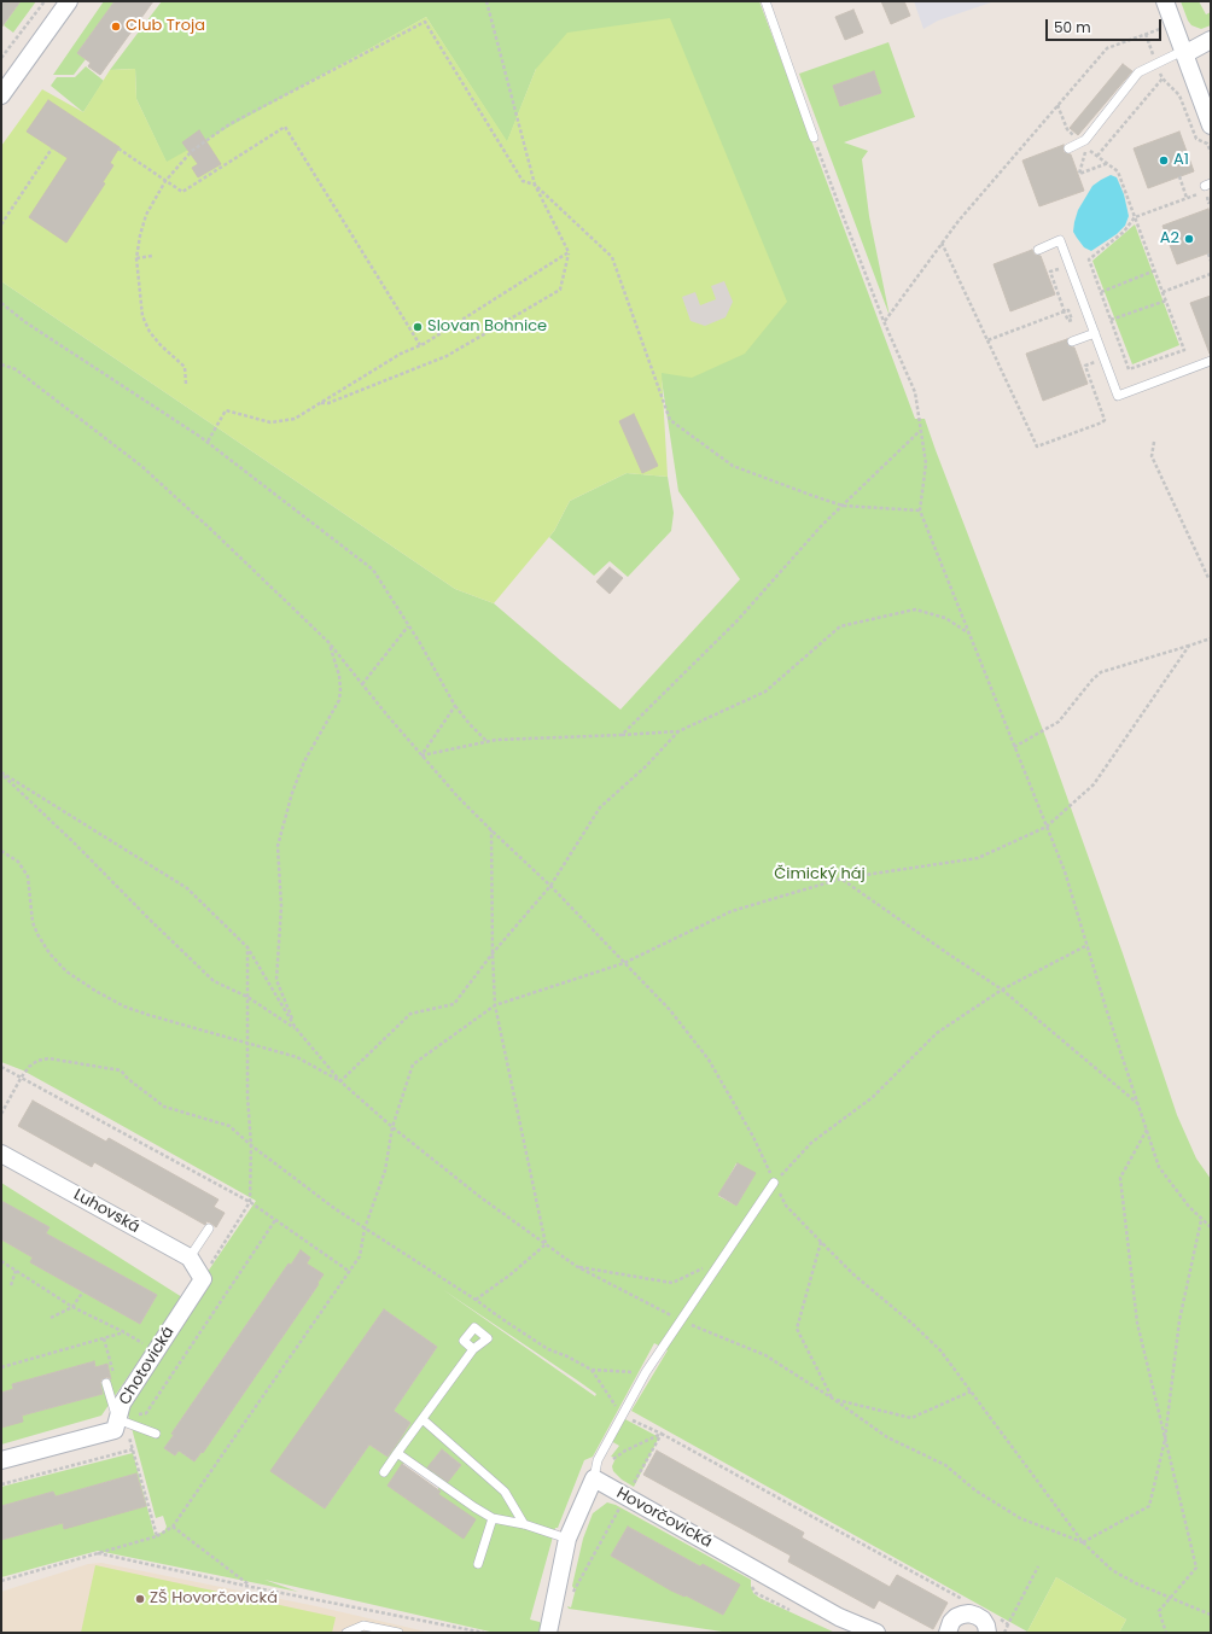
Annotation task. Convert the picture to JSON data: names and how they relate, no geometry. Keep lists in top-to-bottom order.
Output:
{
  "streets": {
    "street": ["Luhovská", "Chotovická", "Hovorčovická"]
  },
  "crossings": [
    ["Luhovská", "Chotovická"]
  ],
  "parks": ["Čimický háj"],
  "places": [
    "Club Troja",
    "A1",
    "A2",
    "Slovan Bohnice",
    "ZŠ Hovorčovická"
  ],
  "scale_bar": "50 m"
}
